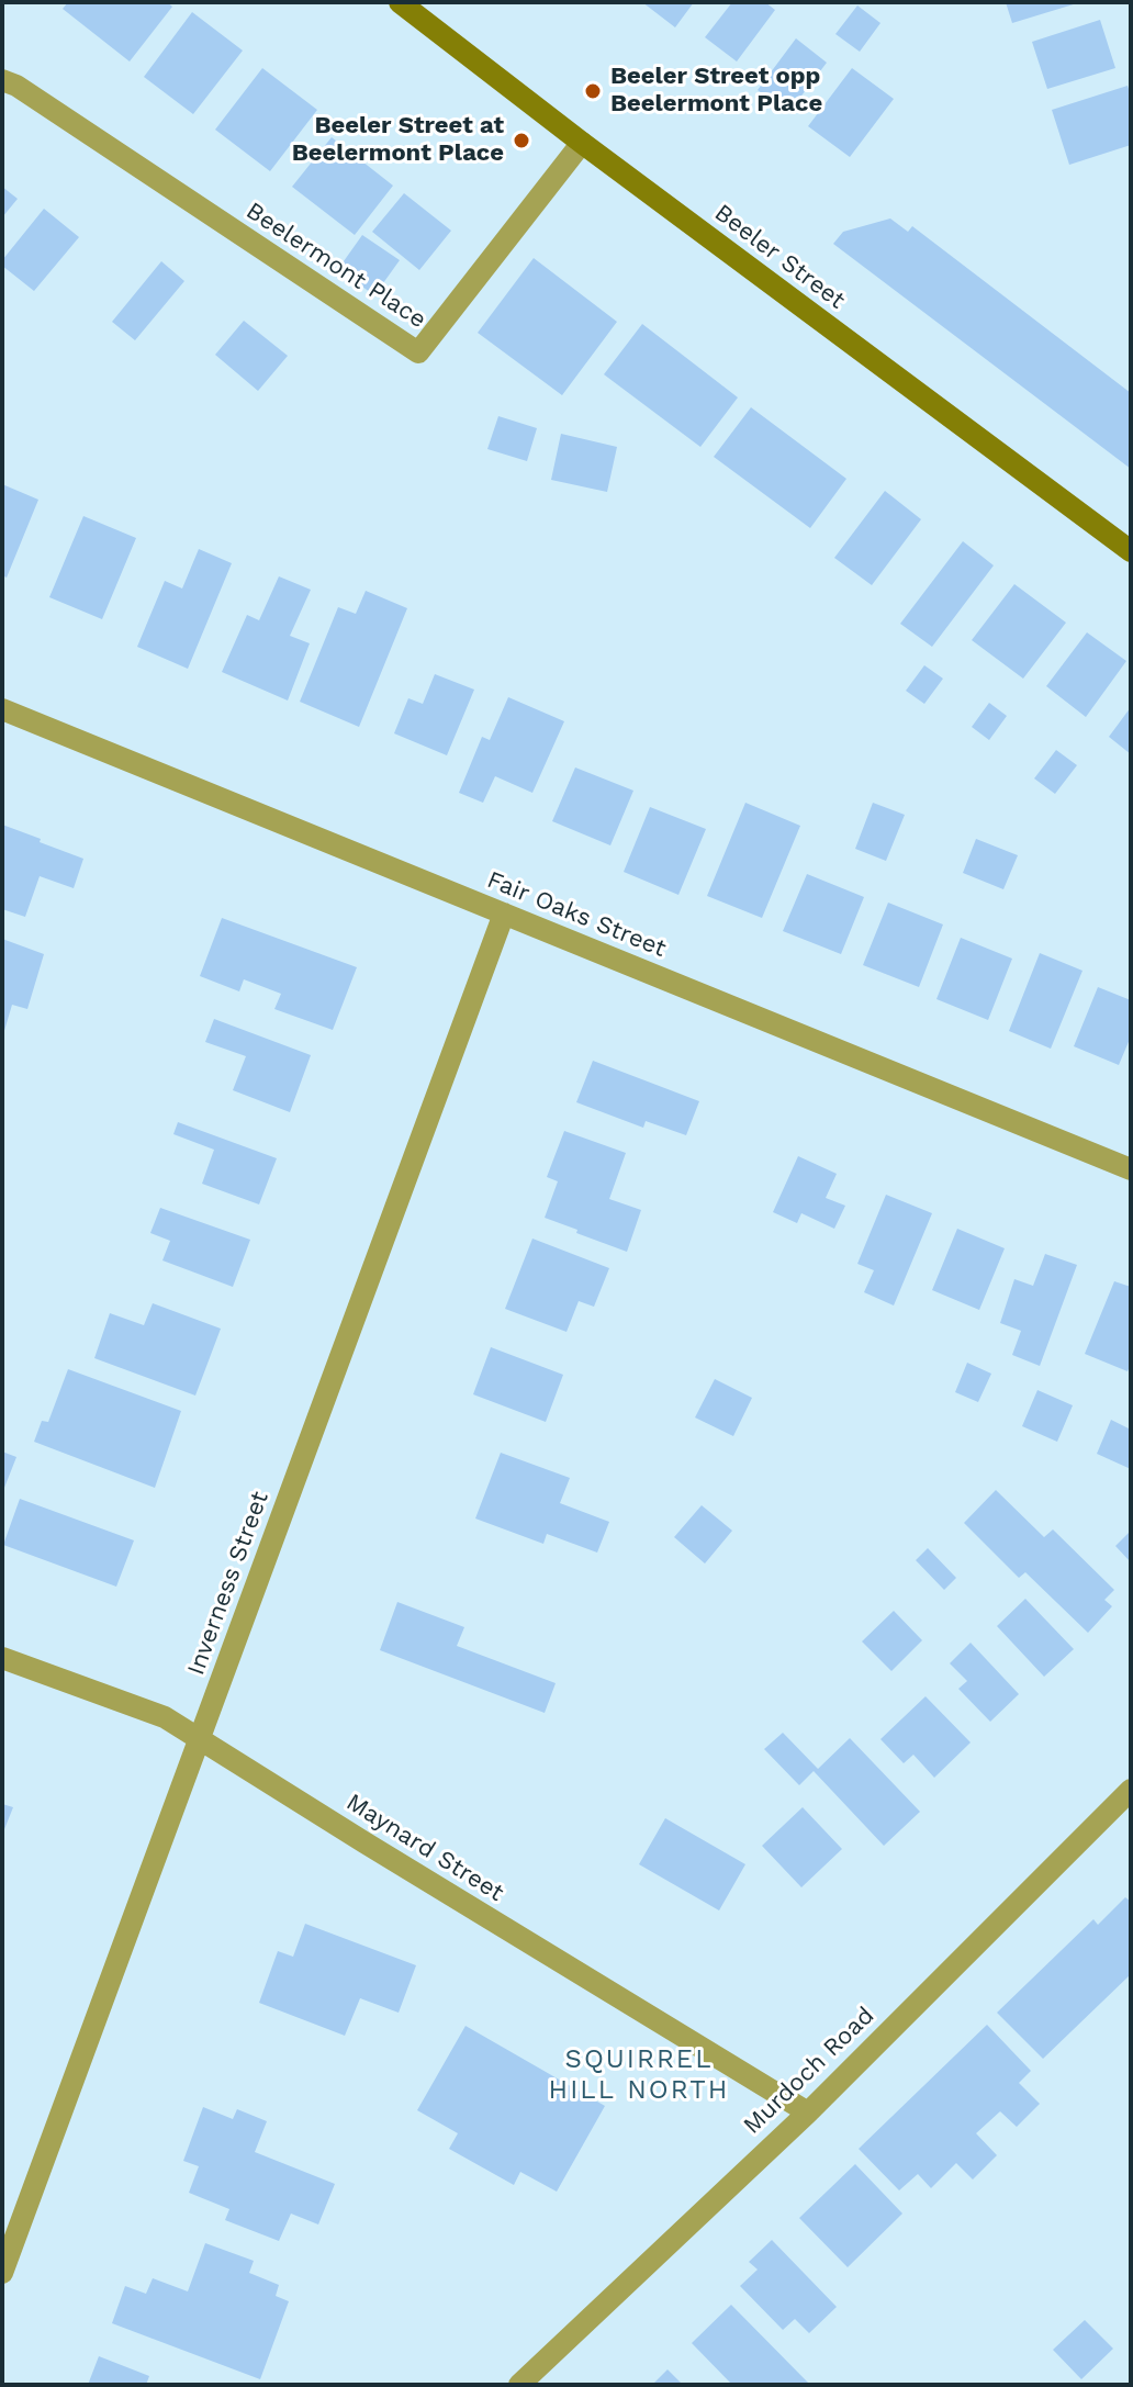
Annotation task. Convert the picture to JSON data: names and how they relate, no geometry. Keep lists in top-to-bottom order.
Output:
{
  "streets": {
    "street": [
      "Beeler Street",
      "Beelermont Place",
      "Fair Oaks Street",
      "Inverness Street",
      "Maynard Street",
      "Murdoch Road"
    ]
  },
  "crossings": [
    ["Beeler Street", "Beelermont Place"],
    ["Fair Oaks Street", "Inverness Street"],
    ["Inverness Street", "Maynard Street"],
    ["Maynard Street", "Murdoch Road"]
  ],
  "districts": ["SQUIRREL HILL NORTH"],
  "places": ["Beeler Street opp Beelermont Place", "Beeler Street at Beelermont Place"]
}
